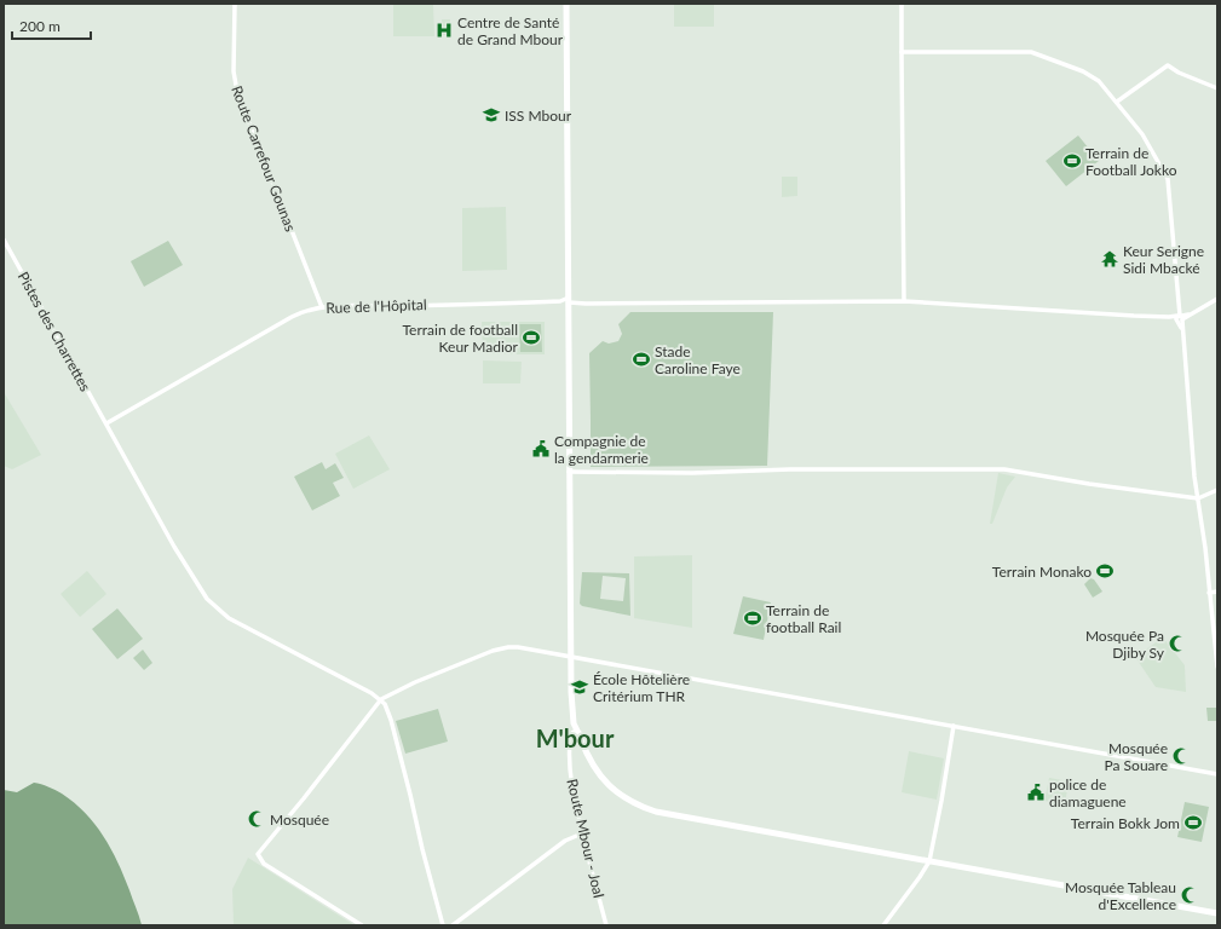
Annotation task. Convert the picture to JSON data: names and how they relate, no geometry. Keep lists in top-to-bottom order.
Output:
{
  "streets": {
    "main road": [
      "Route Carrefour Gounas",
      "Rue de l'Hôpital",
      "Pistes des Charrettes",
      "Route Mbour - Joal"
    ]
  },
  "crossings": [
    ["Route Carrefour Gounas", "Rue de l'Hôpital"],
    ["Rue de l'Hôpital", "Pistes des Charrettes"]
  ],
  "districts": ["M'bour"],
  "places": {
    "hospital": ["Centre de Santé de Grand Mbour"],
    "school or university": ["ISS Mbour", "École Hôtelière Critérium THR"],
    "sports": [
      "Terrain de Football Jokko",
      "Terrain de football Keur Madior",
      "Stade Caroline Faye",
      "Terrain Monako",
      "Terrain de football Rail",
      "Terrain Bokk Jom"
    ],
    "temple": ["Keur Serigne Sidi Mbacké"],
    "public building": ["Compagnie de la gendarmerie", "police de diamaguene"],
    "mosque": [
      "Mosquée Pa Djiby Sy",
      "Mosquée Pa Souare",
      "Mosquée",
      "Mosquée Tableau d'Excellence"
    ]
  },
  "scale_bar": "200 m"
}
